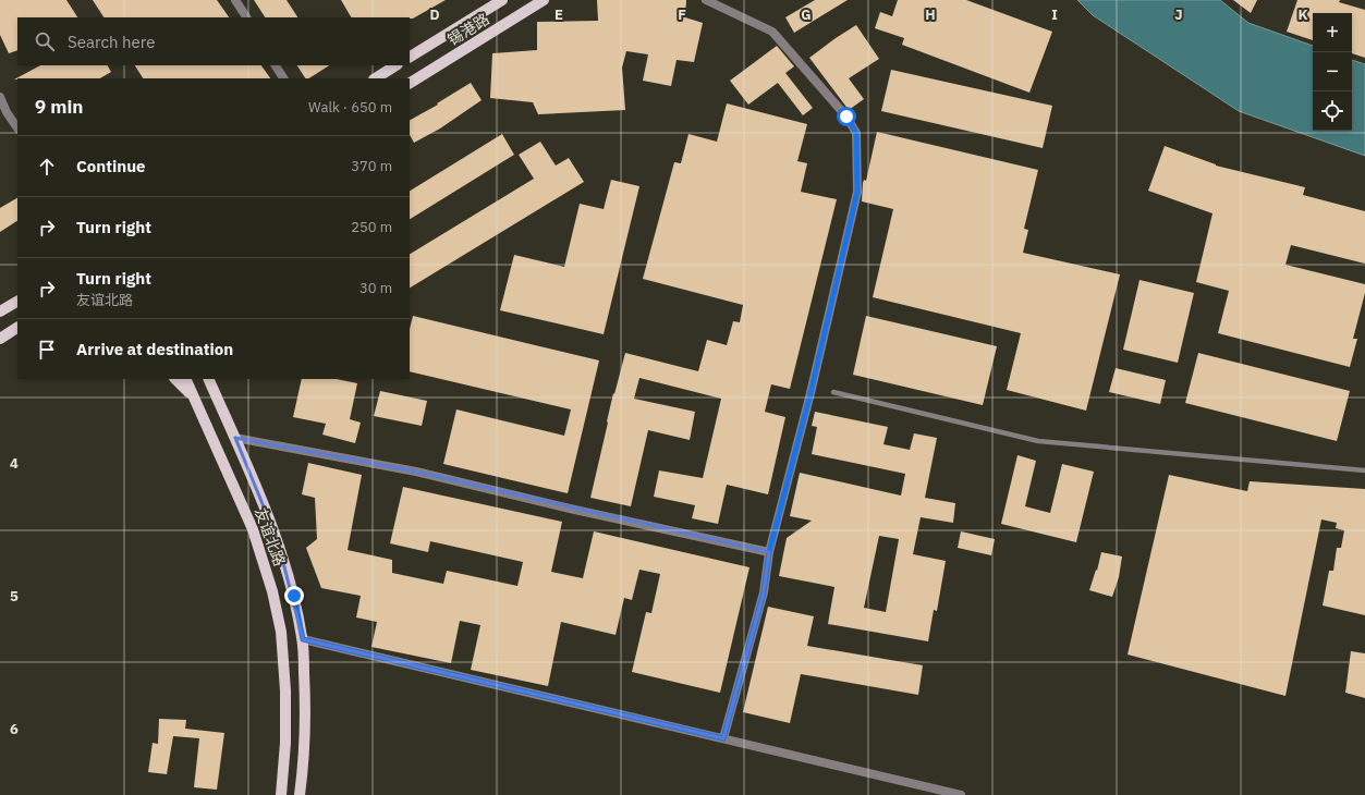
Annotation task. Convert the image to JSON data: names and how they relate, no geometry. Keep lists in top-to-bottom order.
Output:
{
  "streets": {
    "main road": ["锡港路", "友谊北路"]
  },
  "page": {
    "map_buttons": ["+", "−"],
    "search": "Search here",
    "heading": ["9 min", "Walk · 650 m"],
    "list": [
      ["Continue", "370 m"],
      ["Turn right", "250 m"],
      ["Turn right", "友谊北路", "30 m"],
      "Arrive at destination"
    ]
  },
  "grid": {
    "columns": [
      "D",
      "E",
      "F",
      "G",
      "H",
      "I",
      "J",
      "K"
    ],
    "rows": ["4", "5", "6"]
  }
}
